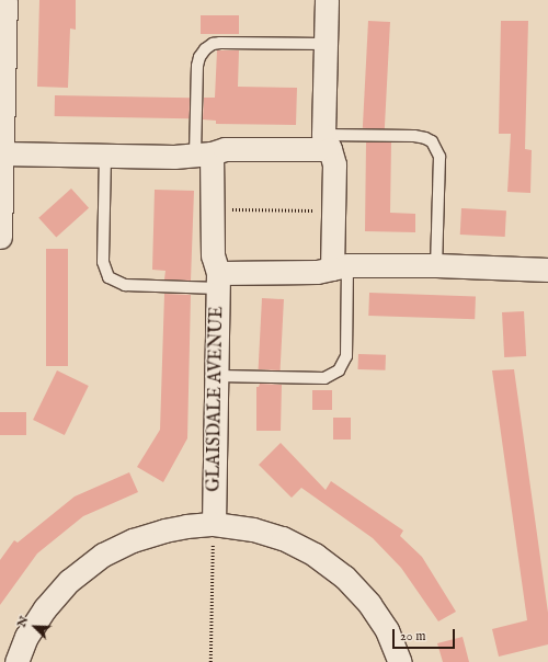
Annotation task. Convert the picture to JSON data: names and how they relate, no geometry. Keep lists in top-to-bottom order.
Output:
{
  "streets": {
    "street": ["GLAISDALE AVENUE"]
  },
  "scale_bar": "20 m",
  "north": "top left"
}
